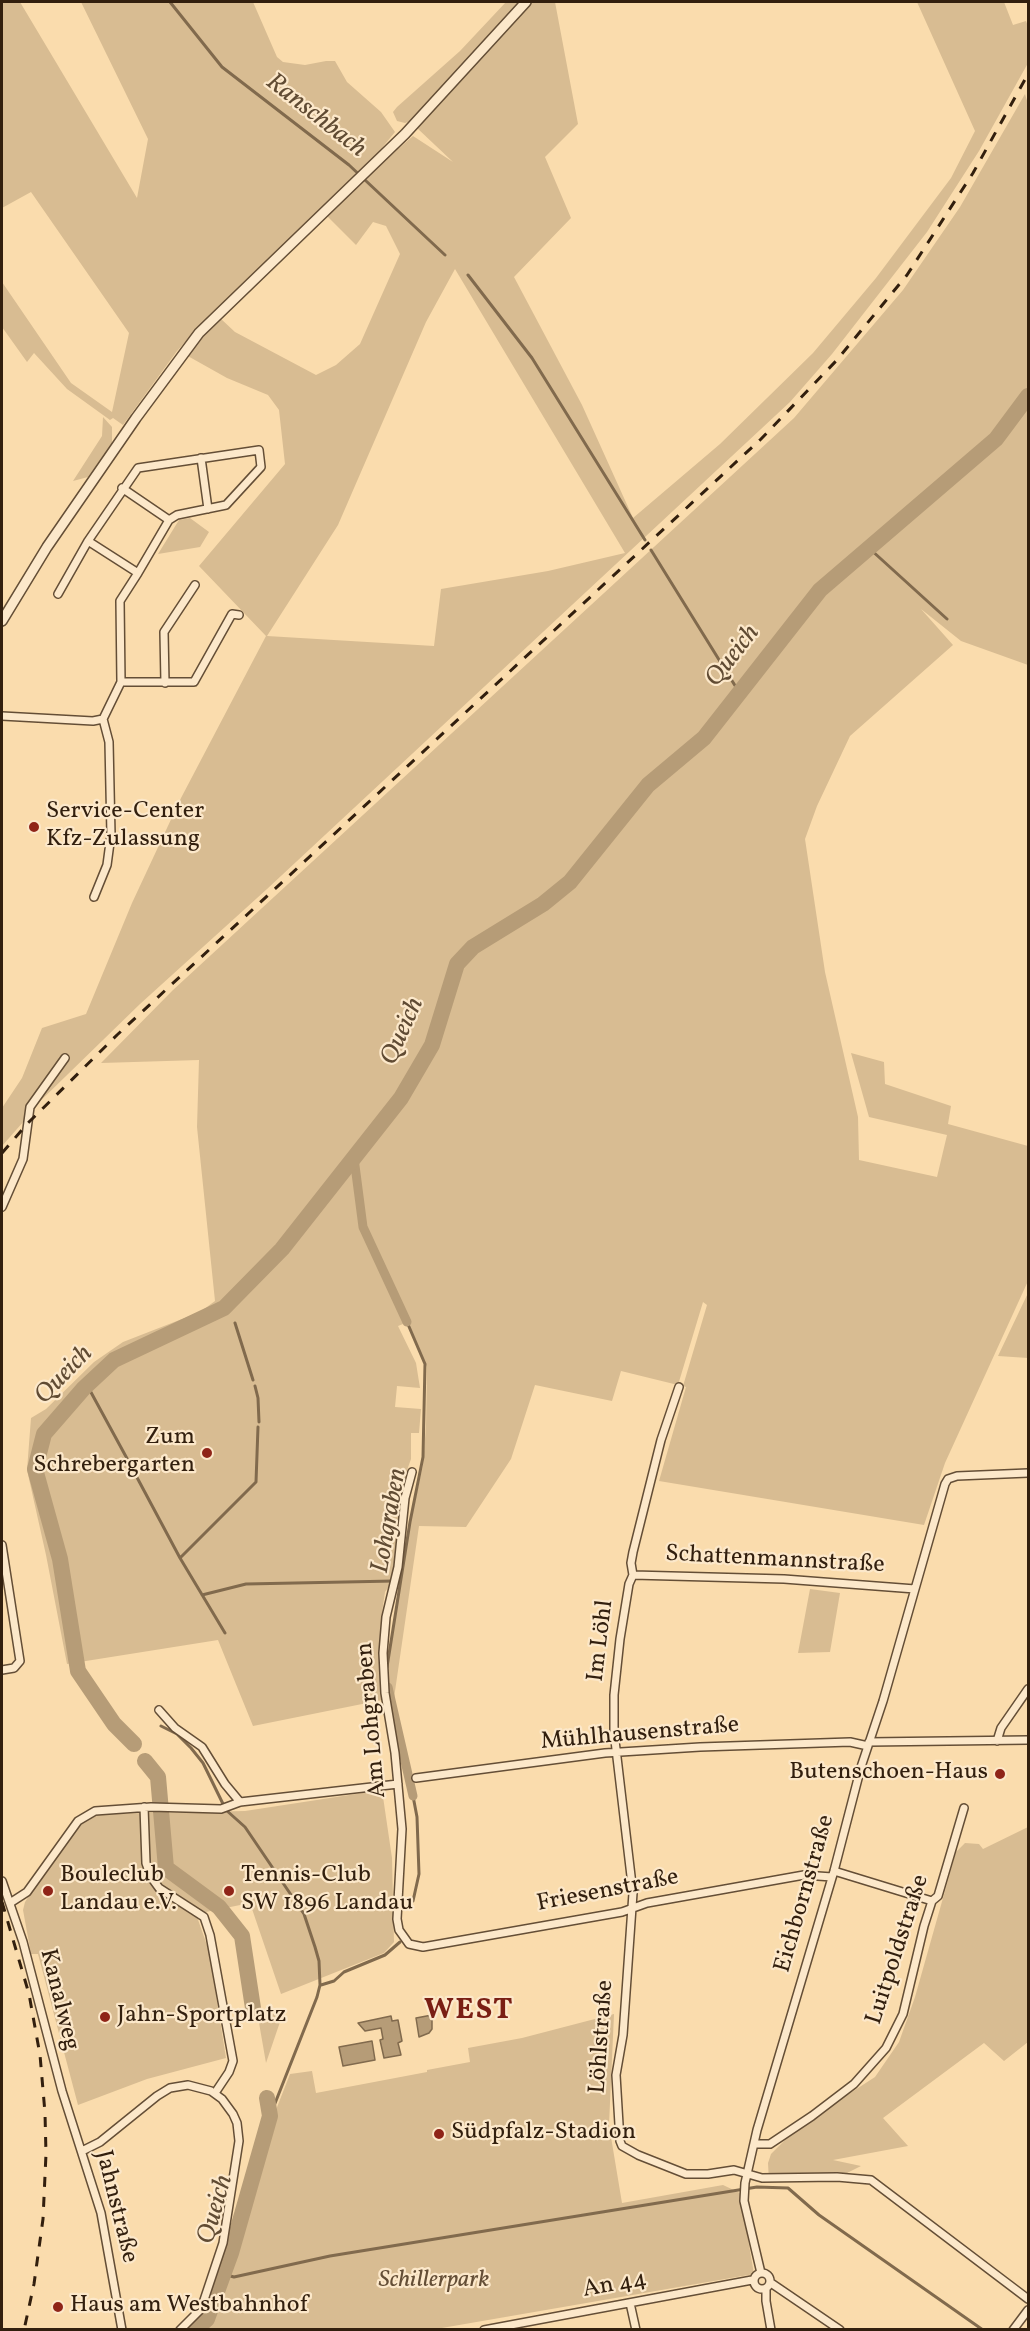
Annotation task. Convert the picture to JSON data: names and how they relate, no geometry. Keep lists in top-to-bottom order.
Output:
{
  "streets": {
    "street": [
      "Schattenmannstraße",
      "Im Löhl",
      "Am Lohgraben",
      "Mühlhausenstraße",
      "Friesenstraße",
      "Eichbornstraße",
      "Luitpoldstraße",
      "Kanalweg",
      "Löhlstraße",
      "Jahnstraße",
      "An 44"
    ]
  },
  "crossings": [
    ["Schattenmannstraße", "Im Löhl"],
    ["Schattenmannstraße", "Eichbornstraße"],
    ["Im Löhl", "Mühlhausenstraße"],
    ["Im Löhl", "Friesenstraße"],
    ["Im Löhl", "Löhlstraße"],
    ["Am Lohgraben", "Friesenstraße"],
    ["Mühlhausenstraße", "Eichbornstraße"],
    ["Friesenstraße", "Eichbornstraße"],
    ["Friesenstraße", "Luitpoldstraße"],
    ["Friesenstraße", "Löhlstraße"],
    ["Eichbornstraße", "Luitpoldstraße"],
    ["Eichbornstraße", "Löhlstraße"],
    ["Eichbornstraße", "An 44"],
    ["Kanalweg", "Jahnstraße"]
  ],
  "districts": ["WEST"],
  "water": ["Ranschbach", "Queich", "Lohgraben"],
  "parks": ["Schillerpark"],
  "places": [
    "Service-Center Kfz-Zulassung",
    "Zum Schrebergarten",
    "Butenschoen-Haus",
    "Bouleclub Landau e.V.",
    "Tennis-Club SW 1896 Landau",
    "Jahn-Sportplatz",
    "Südpfalz-Stadion",
    "Haus am Westbahnhof"
  ]
}
